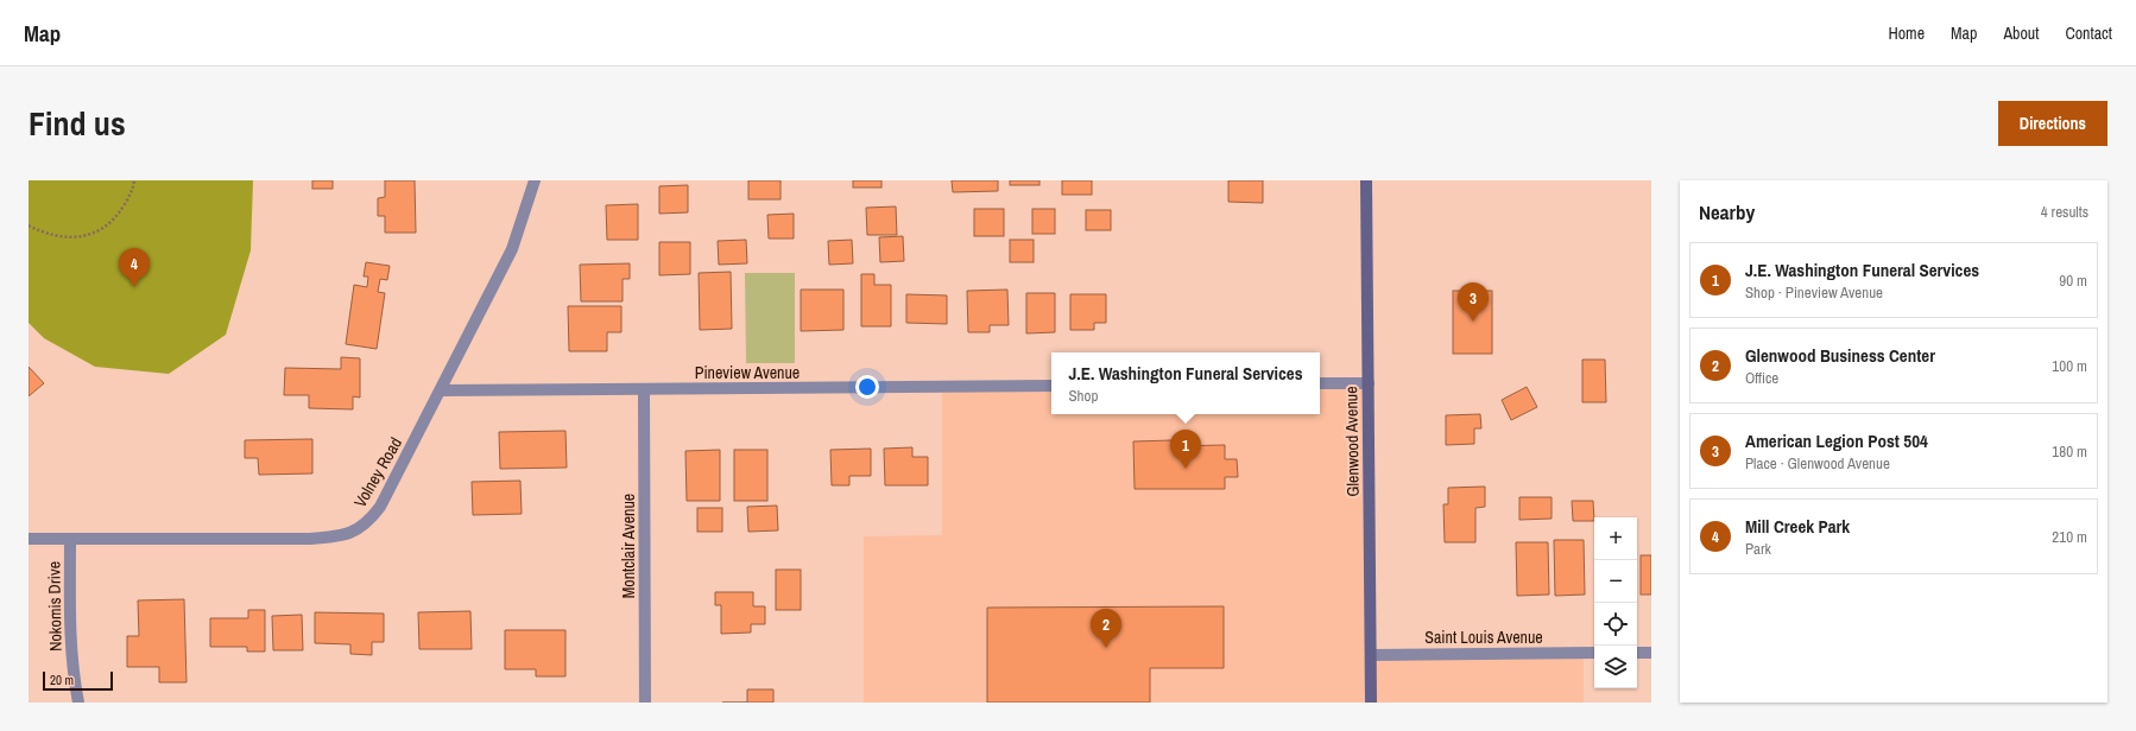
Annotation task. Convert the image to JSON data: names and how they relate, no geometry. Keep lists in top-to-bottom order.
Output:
{
  "streets": {
    "main road": ["Glenwood Avenue"],
    "street": [
      "Pineview Avenue",
      "Volney Road",
      "Montclair Avenue",
      "Nokomis Drive",
      "Saint Louis Avenue"
    ]
  },
  "crossings": [
    ["Pineview Avenue", "Volney Road"],
    ["Pineview Avenue", "Montclair Avenue"],
    ["Glenwood Avenue", "Saint Louis Avenue"],
    ["Volney Road", "Nokomis Drive"]
  ],
  "scale_bar": "20 m",
  "page": {
    "header": "Map",
    "nav": [
      "Home",
      "Map",
      "About",
      "Contact"
    ],
    "title": "Find us",
    "buttons": "Directions",
    "heading": ["Nearby", "4 results"],
    "list": [
      {
        "mark": "1",
        "name": "J.E. Washington Funeral Services",
        "note": "Shop · Pineview Avenue",
        "value": "90 m"
      },
      {
        "mark": "2",
        "name": "Glenwood Business Center",
        "note": "Office",
        "value": "100 m"
      },
      {
        "mark": "3",
        "name": "American Legion Post 504",
        "note": "Place · Glenwood Avenue",
        "value": "180 m"
      },
      {
        "mark": "4",
        "name": "Mill Creek Park",
        "note": "Park",
        "value": "210 m"
      }
    ],
    "pins": [
      "4",
      "3",
      "1",
      "2"
    ],
    "popup": ["J.E. Washington Funeral Services", "Shop"],
    "map_buttons": ["+", "−"],
    "scale": "20 m"
  }
}
